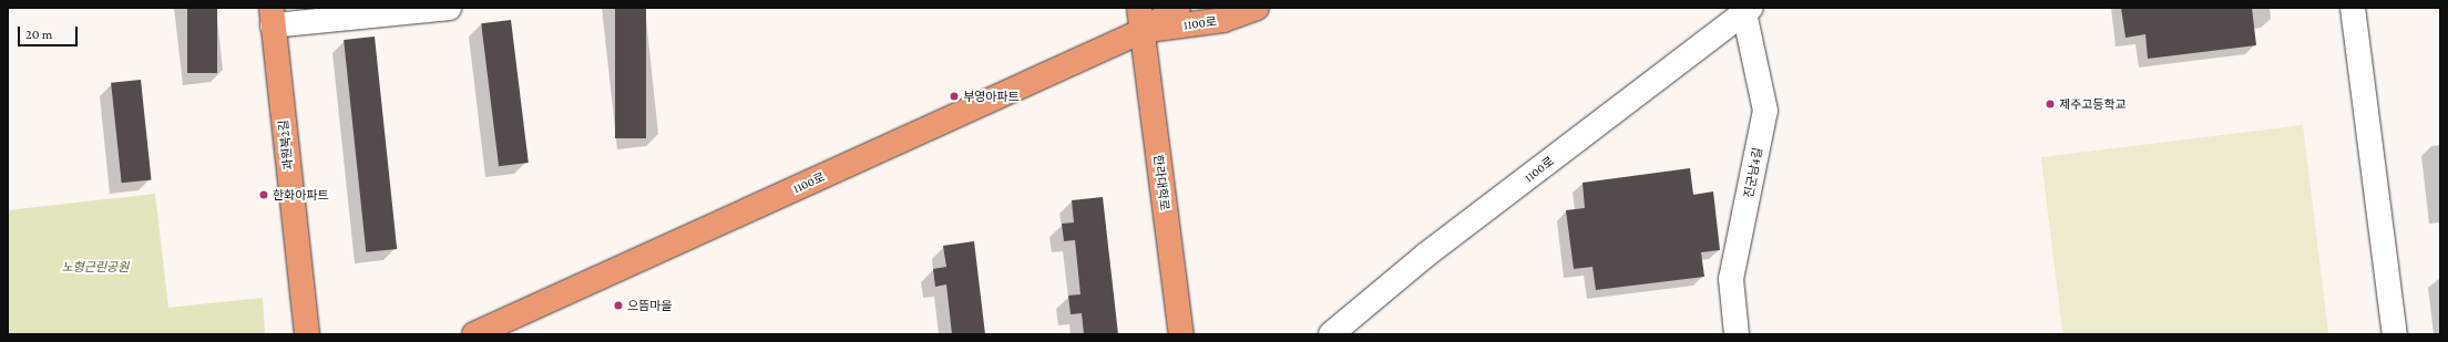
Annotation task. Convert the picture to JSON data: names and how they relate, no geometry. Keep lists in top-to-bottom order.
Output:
{
  "streets": {
    "main road": ["1100로", "과원북2길", "한라대학로"],
    "street": ["진군남4길"]
  },
  "crossings": [
    ["1100로", "진군남4길"],
    ["1100로", "한라대학로"]
  ],
  "parks": ["노형근린공원"],
  "places": [
    "부영아파트",
    "제주고등학교",
    "한화아파트",
    "으뜸마을"
  ],
  "scale_bar": "20 m"
}
